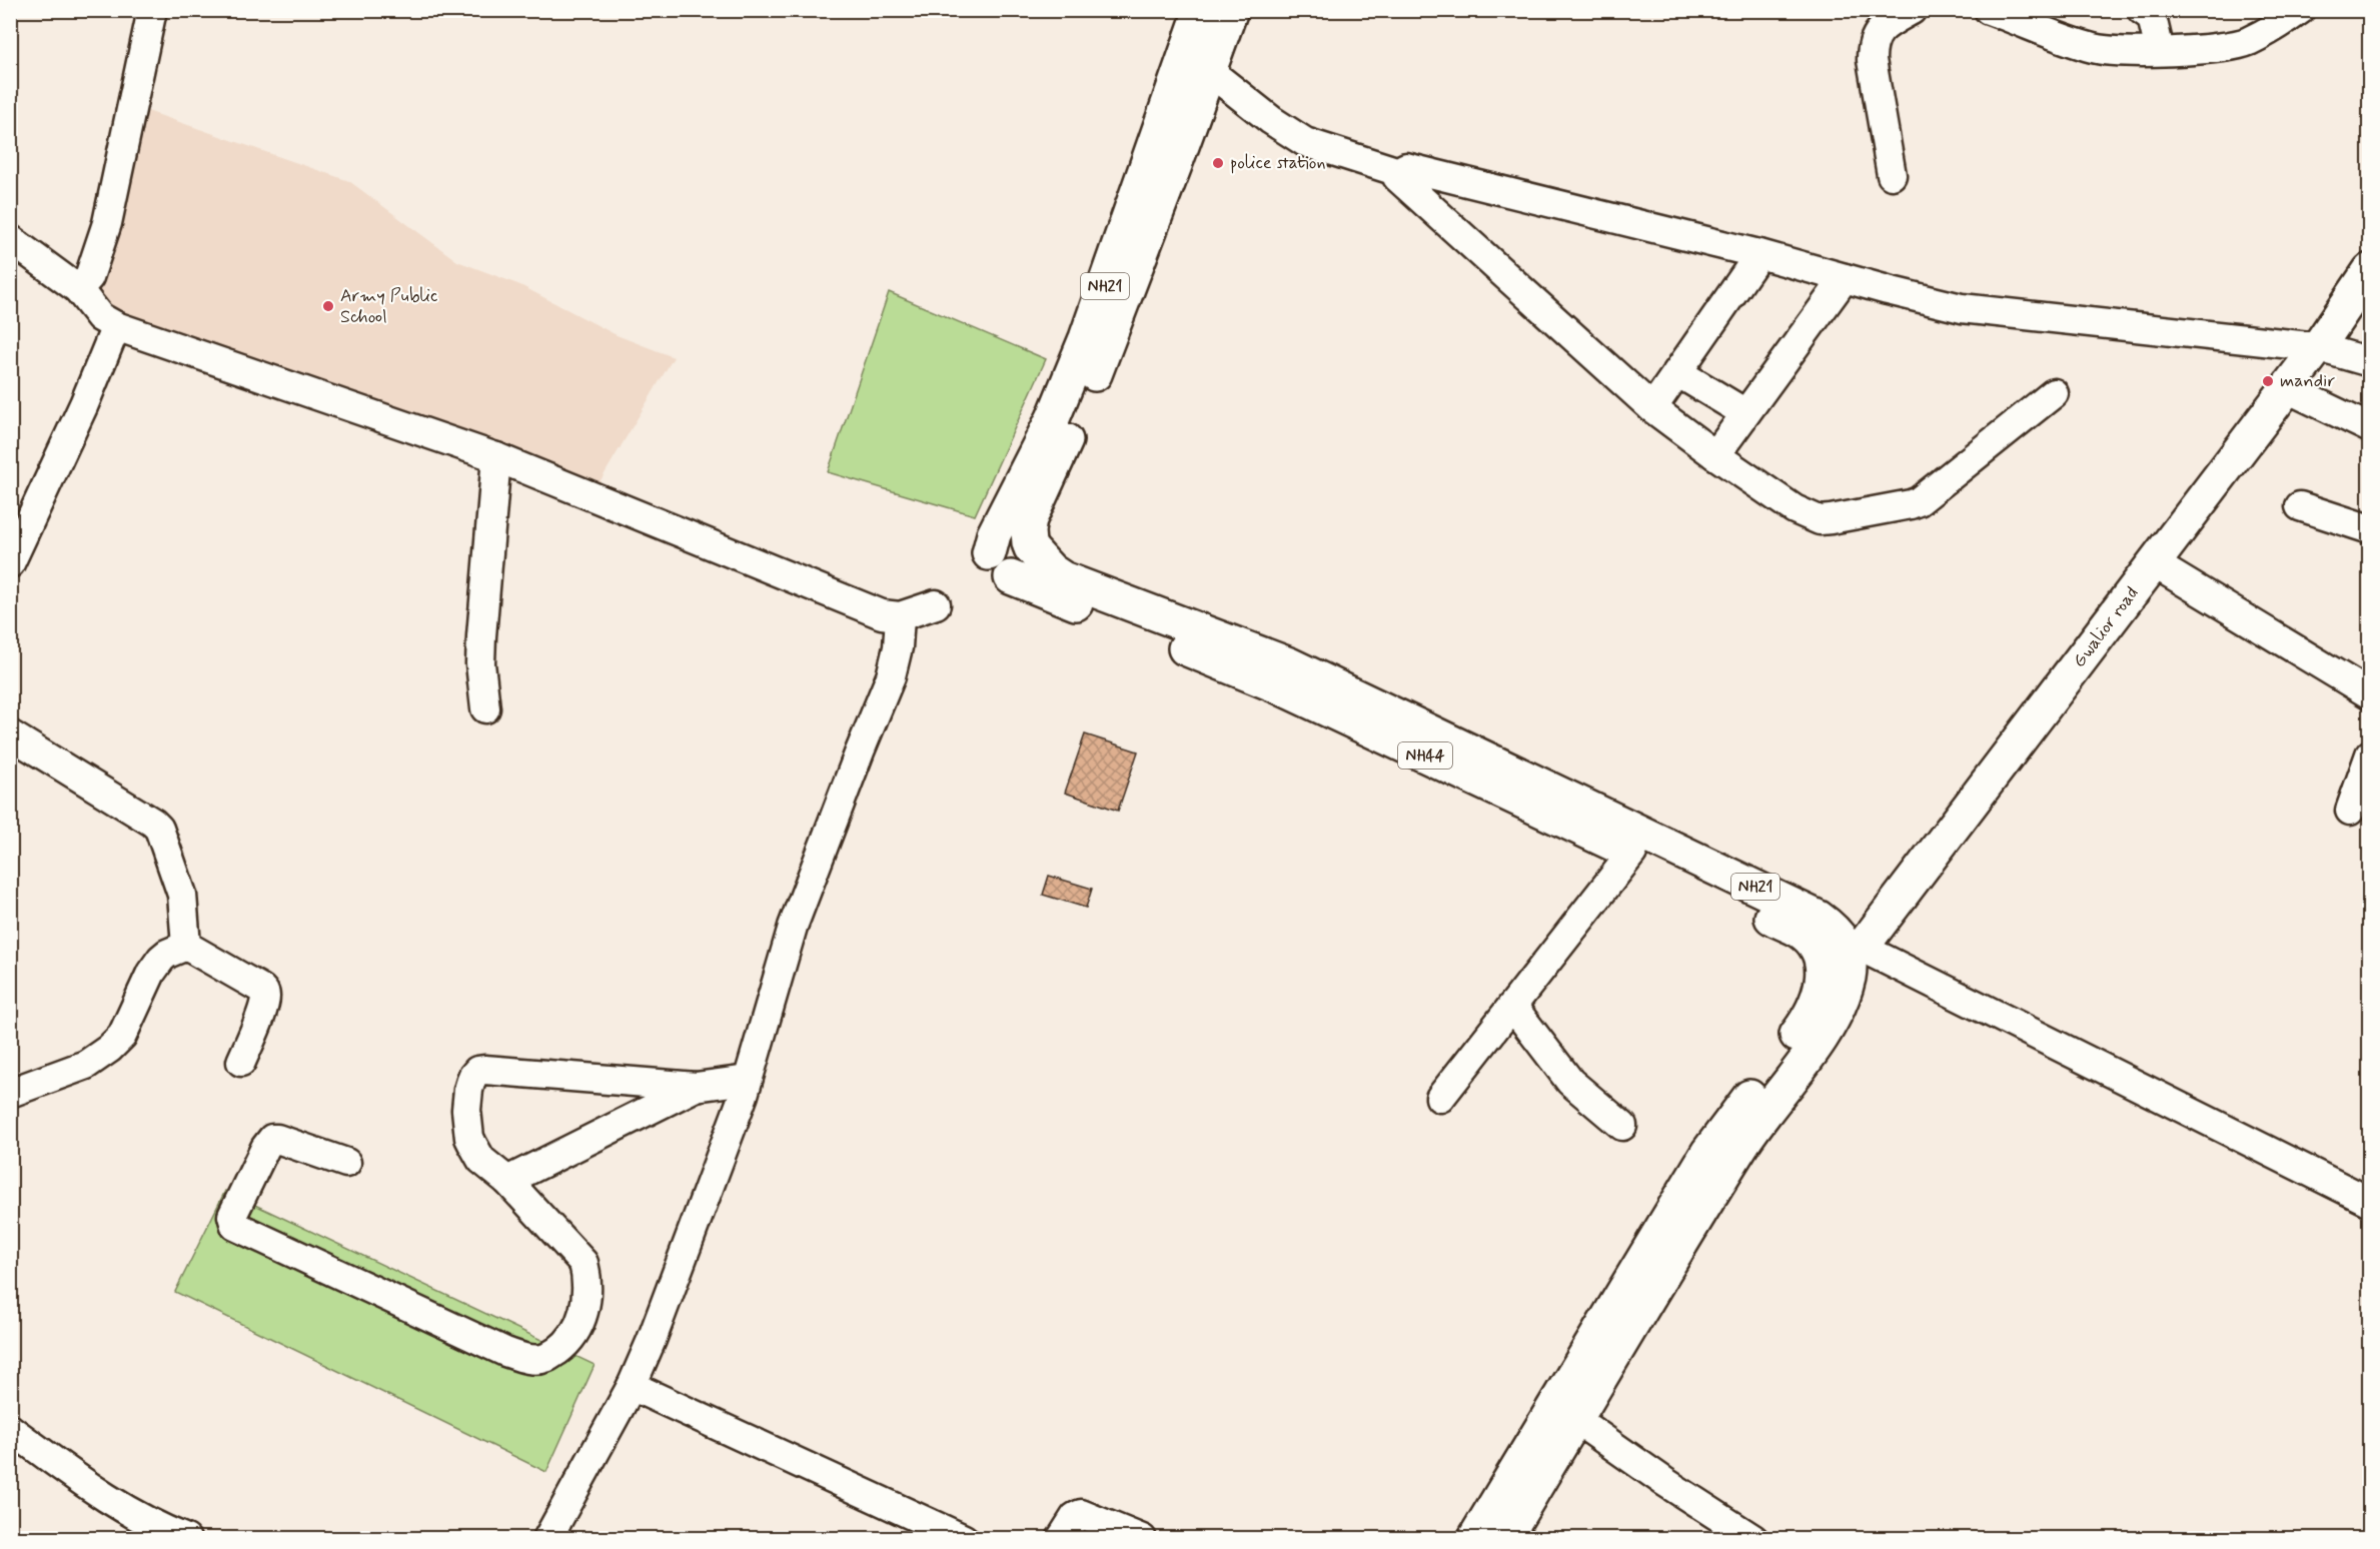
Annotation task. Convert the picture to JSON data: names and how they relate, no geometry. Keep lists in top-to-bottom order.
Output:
{
  "streets": {
    "main road": ["NH21", "Gwalior road", "NH44"]
  },
  "crossings": [
    ["NH21", "Gwalior road"],
    ["NH21", "NH44"],
    ["Gwalior road", "NH44"]
  ],
  "places": ["police station", "Army Public School", "mandir"]
}
